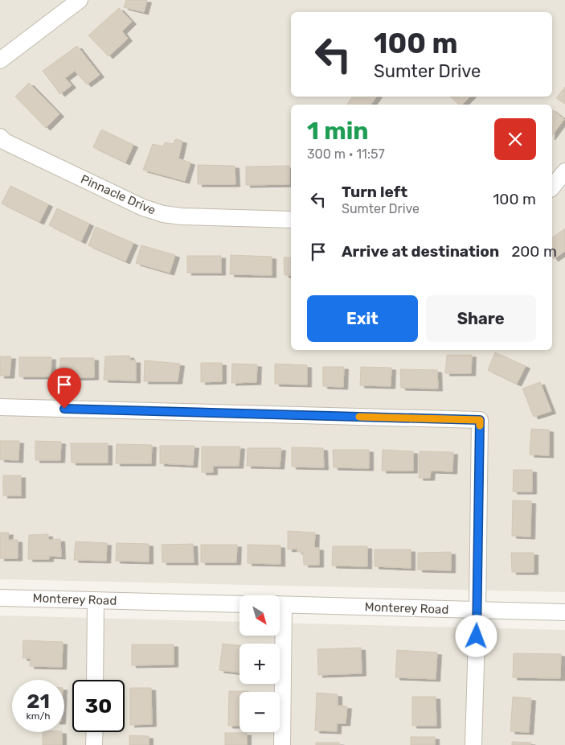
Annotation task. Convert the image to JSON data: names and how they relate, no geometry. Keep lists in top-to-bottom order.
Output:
{
  "streets": {
    "street": ["Pinnacle Drive", "Monterey Road"]
  },
  "north": "bottom right",
  "page": {
    "turn": ["100 m", "Sumter Drive"],
    "heading": ["1 min", "300 m · 11:57"],
    "list": [
      {
        "name": "Turn left",
        "note": "Sumter Drive",
        "value": "100 m"
      },
      {
        "name": "Arrive at destination",
        "value": "200 m"
      }
    ],
    "buttons": ["Exit", "Share"],
    "map_buttons": ["+", "−"],
    "speed": "21 km/h",
    "limit": "30"
  }
}
